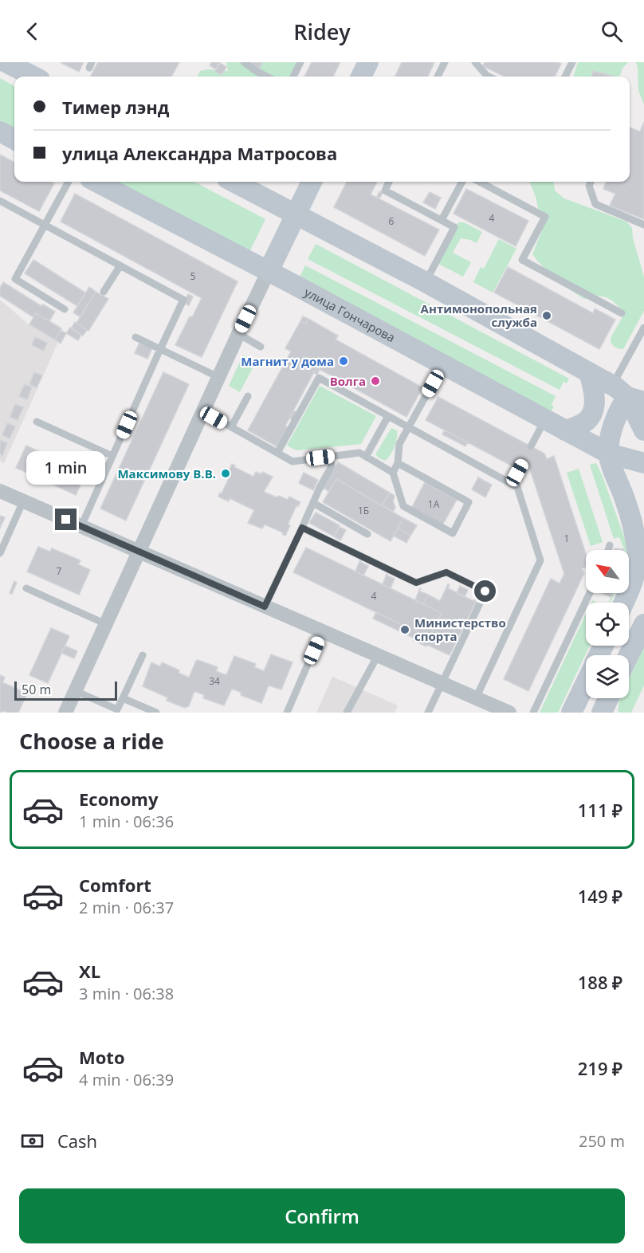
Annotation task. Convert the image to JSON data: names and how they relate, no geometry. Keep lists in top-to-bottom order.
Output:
{
  "streets": {
    "main road": ["улица Гончарова"]
  },
  "places": [
    "Антимонопольная служба",
    "Магнит у дома",
    "Волга",
    "Максимову В.В.",
    "Министерство спорта"
  ],
  "house_numbers": [
    "4",
    "6",
    "5",
    "1А",
    "1Б",
    "1",
    "7",
    "4",
    "34"
  ],
  "scale_bar": "50 m",
  "north": "top left",
  "page": {
    "header": "Ridey",
    "banner": ["Тимер лэнд", "улица Александра Матросова"],
    "bubble": "1 min",
    "scale": "50 m",
    "heading": "Choose a ride",
    "list": [
      {
        "name": "Economy",
        "note": "1 min · 06:36",
        "value": "111 ₽"
      },
      {
        "name": "Comfort",
        "note": "2 min · 06:37",
        "value": "149 ₽"
      },
      {
        "name": "XL",
        "note": "3 min · 06:38",
        "value": "188 ₽"
      },
      {
        "name": "Moto",
        "note": "4 min · 06:39",
        "value": "219 ₽"
      }
    ],
    "pay": ["Cash", "250 m"],
    "buttons": "Confirm"
  }
}
